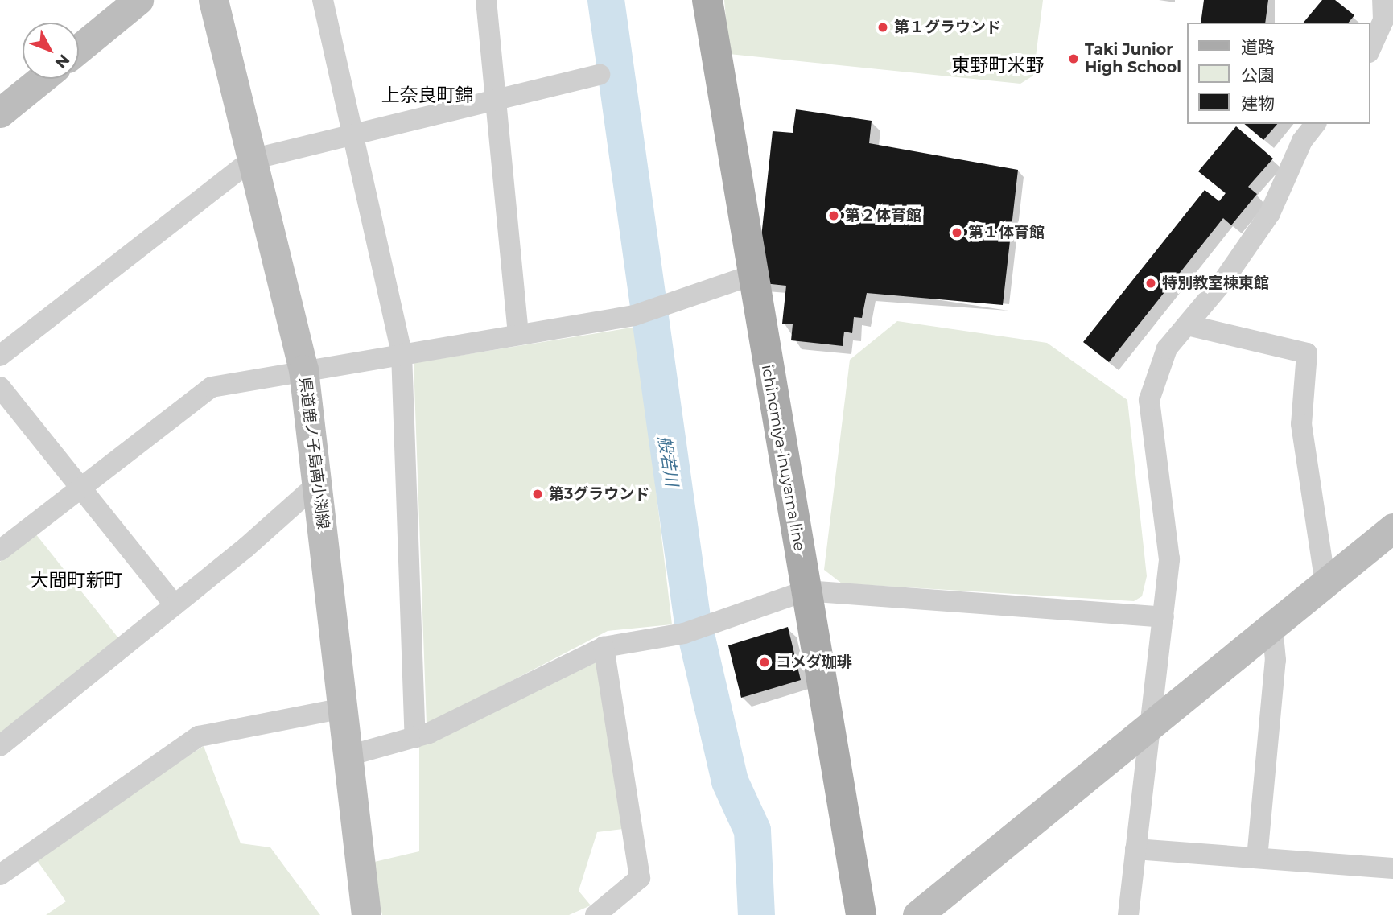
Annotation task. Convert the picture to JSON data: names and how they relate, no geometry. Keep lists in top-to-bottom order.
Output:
{
  "streets": {
    "main road": ["県道鹿ノ子島南小渕線", "ichinomiya-inuyama line"]
  },
  "districts": ["東野町米野", "上奈良町錦", "大間町新町"],
  "water": ["般若川"],
  "places": [
    "第１グラウンド",
    "Taki Junior High School",
    "第２体育館",
    "第１体育館",
    "特別教室棟東館",
    "第3グラウンド",
    "コメダ珈琲"
  ],
  "legend": ["道路", "公園", "建物"],
  "north": "bottom right"
}
